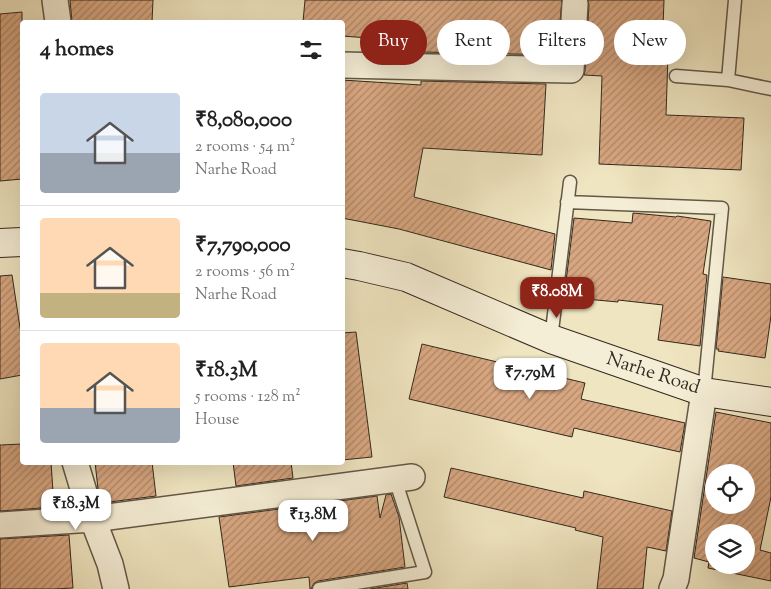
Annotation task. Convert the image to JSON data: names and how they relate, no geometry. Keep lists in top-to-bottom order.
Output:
{
  "streets": {
    "street": ["Narhe Road"]
  },
  "page": {
    "chip": [
      "Buy",
      "Rent",
      "Filters",
      "New"
    ],
    "heading": "4 homes",
    "list": [
      {
        "name": "₹8,080,000",
        "note": "2 rooms · 54 m² · Narhe Road"
      },
      {
        "name": "₹7,790,000",
        "note": "2 rooms · 56 m² · Narhe Road"
      },
      {
        "name": "₹18.3M",
        "note": "5 rooms · 128 m² · House"
      }
    ],
    "price": [
      "₹8.08M",
      "₹7.79M",
      "₹18.3M",
      "₹13.8M"
    ]
  }
}
